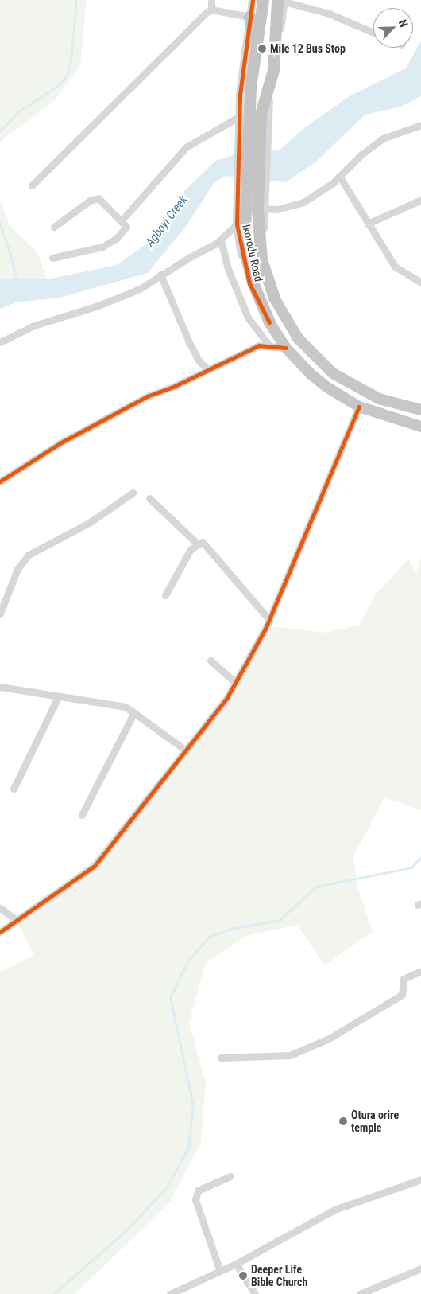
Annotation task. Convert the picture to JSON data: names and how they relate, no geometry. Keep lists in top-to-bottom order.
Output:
{
  "streets": {
    "highway": ["Ikorodu Road"]
  },
  "water": ["Agboyi Creek"],
  "places": ["Mile 12 Bus Stop", "Otura orire temple", "Deeper Life Bible Church"],
  "north": "top right"
}
